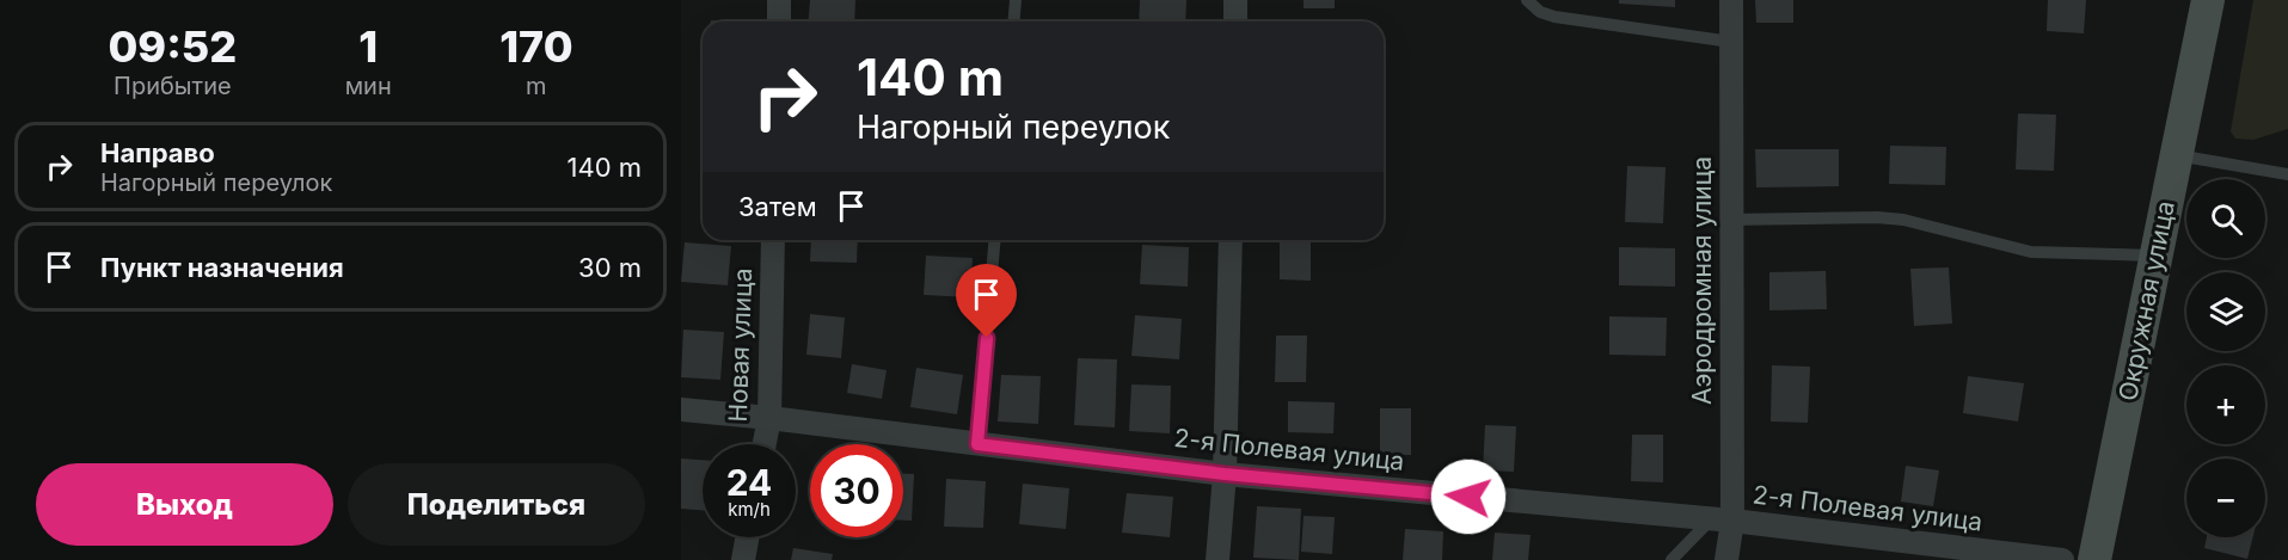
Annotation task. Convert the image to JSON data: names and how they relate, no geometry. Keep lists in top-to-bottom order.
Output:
{
  "streets": {
    "main road": ["Окружная улица"],
    "street": ["Аэродромная улица", "Новая улица", "2-я Полевая улица"]
  },
  "crossings": [
    ["Аэродромная улица", "2-я Полевая улица"],
    ["Новая улица", "2-я Полевая улица"]
  ],
  "page": {
    "eta": [
      "09:52",
      "Прибытие",
      "1",
      "мин",
      "170",
      "m"
    ],
    "turn": ["140 m", "Нагорный переулок"],
    "list": [
      {
        "name": "Направо",
        "note": "Нагорный переулок",
        "value": "140 m"
      },
      {
        "name": "Пункт назначения",
        "value": "30 m"
      }
    ],
    "then": "Затем",
    "map_buttons": ["+", "−"],
    "speed": "24 km/h",
    "limit": "30",
    "buttons": ["Выход", "Поделиться"]
  }
}
